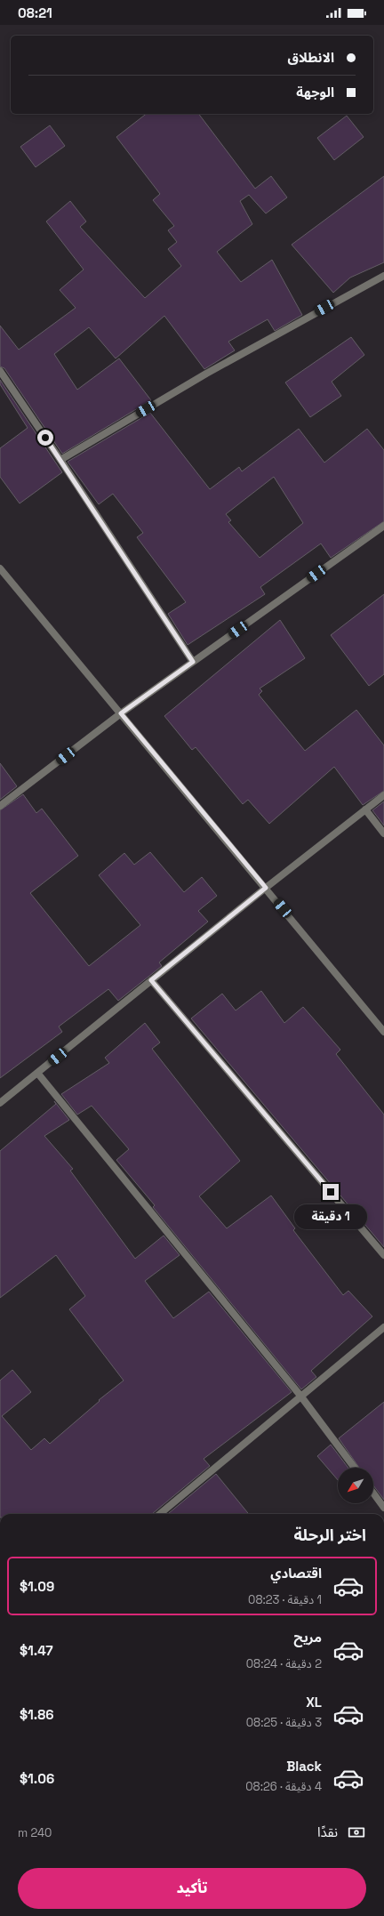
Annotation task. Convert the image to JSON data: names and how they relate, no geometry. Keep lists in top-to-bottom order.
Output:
{
  "north": "bottom left",
  "page": {
    "status": "08:21",
    "banner": ["الانطلاق", "الوجهة"],
    "bubble": "1 دقيقة",
    "heading": "اختر الرحلة",
    "list": [
      {
        "name": "اقتصادي",
        "note": "1 دقيقة · 08:23",
        "value": "$1.09"
      },
      {
        "name": "مريح",
        "note": "2 دقيقة · 08:24",
        "value": "$1.47"
      },
      {
        "name": "XL",
        "note": "3 دقيقة · 08:25",
        "value": "$1.86"
      },
      {
        "name": "Black",
        "note": "4 دقيقة · 08:26",
        "value": "$1.06"
      }
    ],
    "pay": ["نقدًا", "240 m"],
    "buttons": "تأكيد"
  }
}
